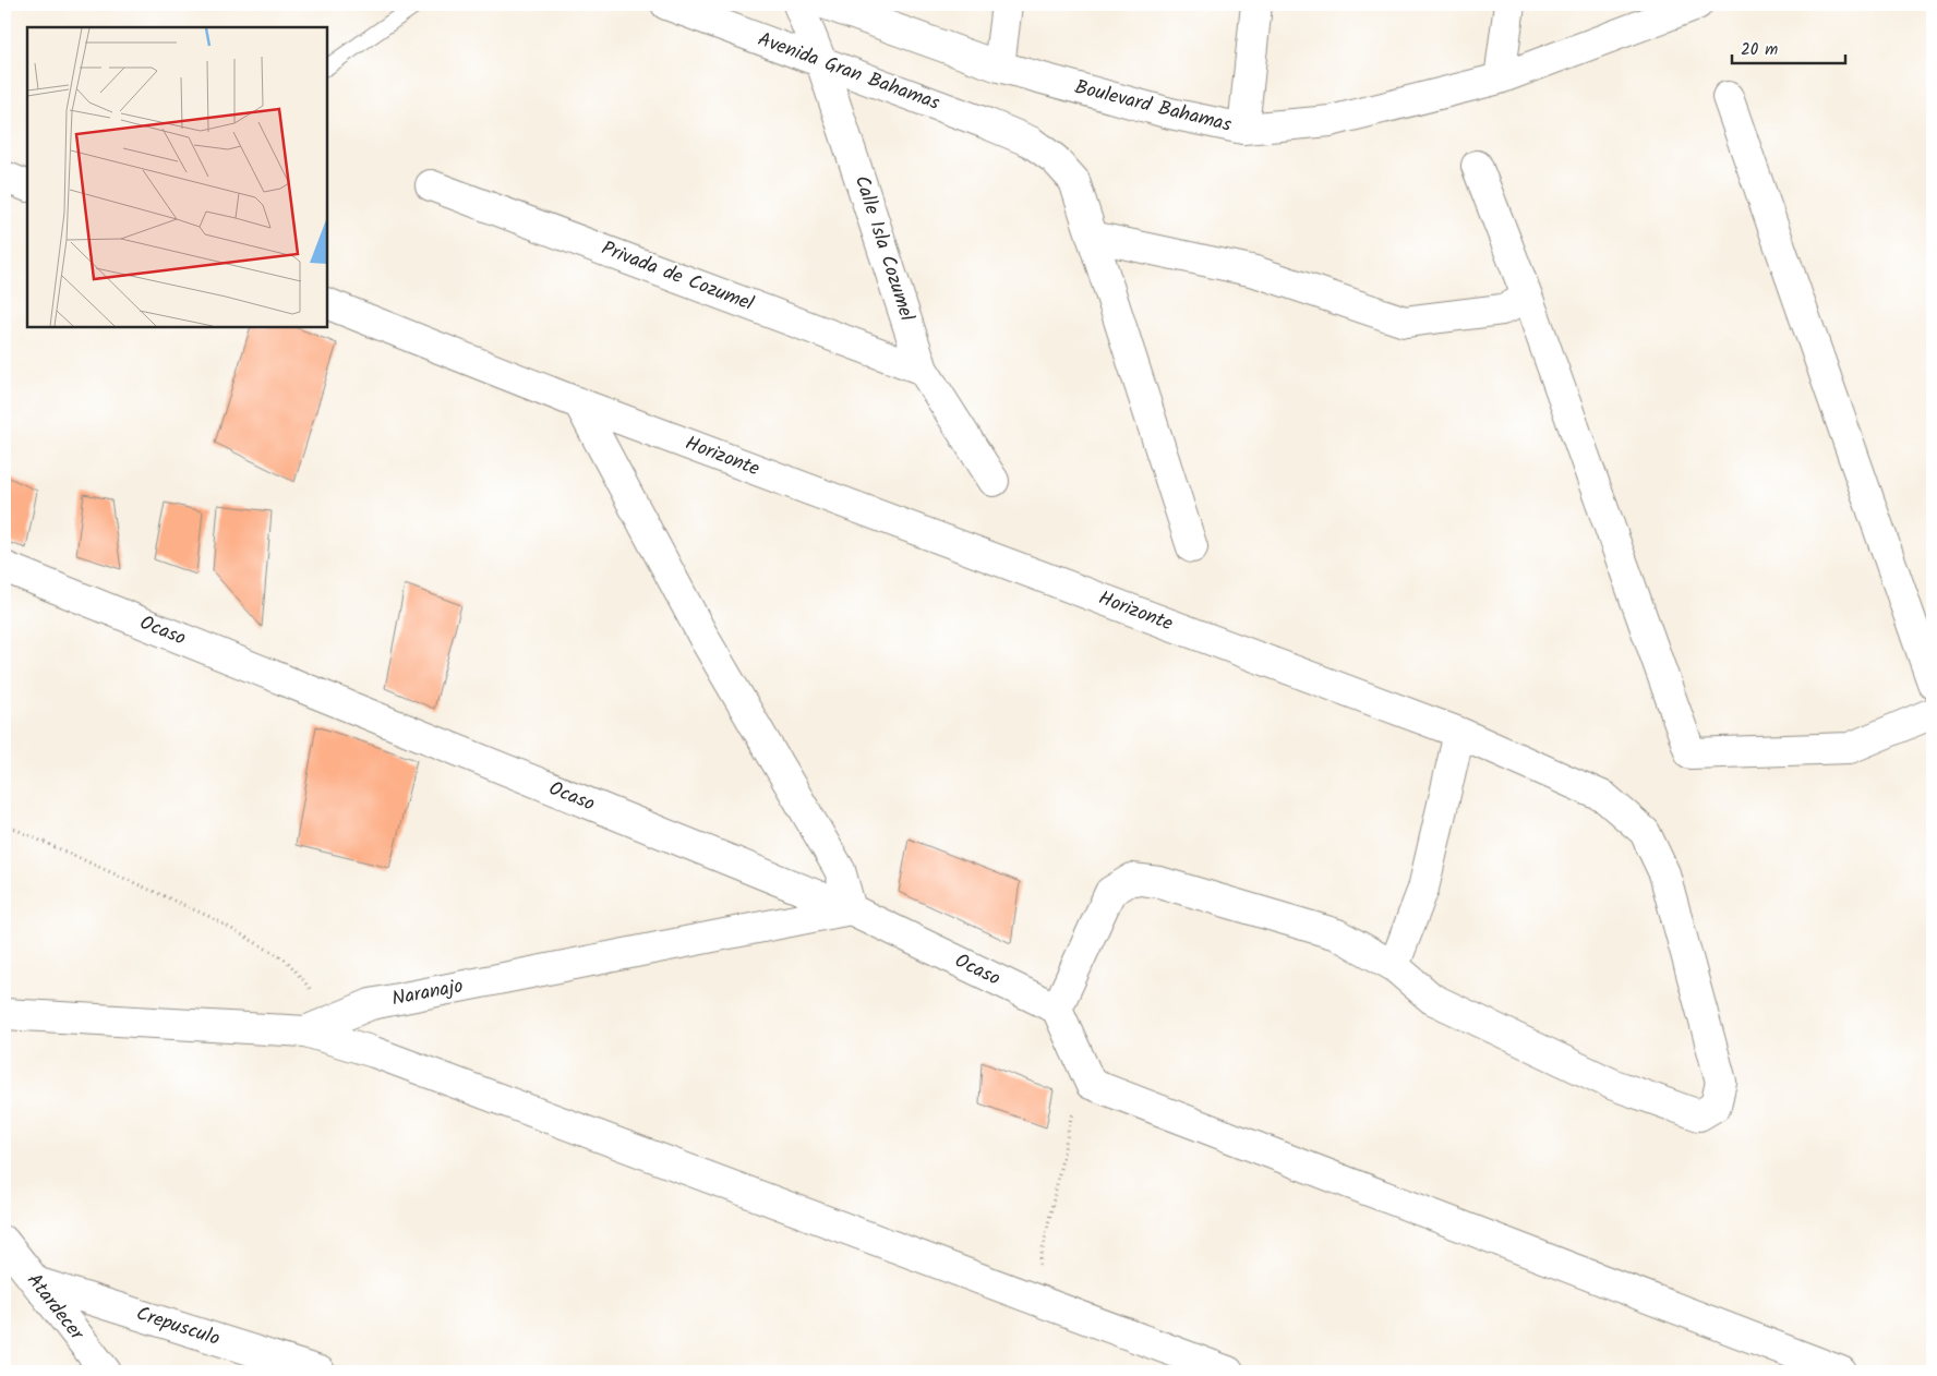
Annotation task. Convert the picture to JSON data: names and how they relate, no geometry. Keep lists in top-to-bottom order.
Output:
{
  "streets": {
    "street": [
      "Avenida Gran Bahamas",
      "Boulevard Bahamas",
      "Calle Isla Cozumel",
      "Privada de Cozumel",
      "Horizonte",
      "Ocaso",
      "Naranajo",
      "Atardecer",
      "Crepusculo"
    ]
  },
  "crossings": [
    ["Avenida Gran Bahamas", "Calle Isla Cozumel"],
    ["Calle Isla Cozumel", "Privada de Cozumel"],
    ["Ocaso", "Naranajo"],
    ["Atardecer", "Crepusculo"]
  ],
  "scale_bar": "20 m"
}
